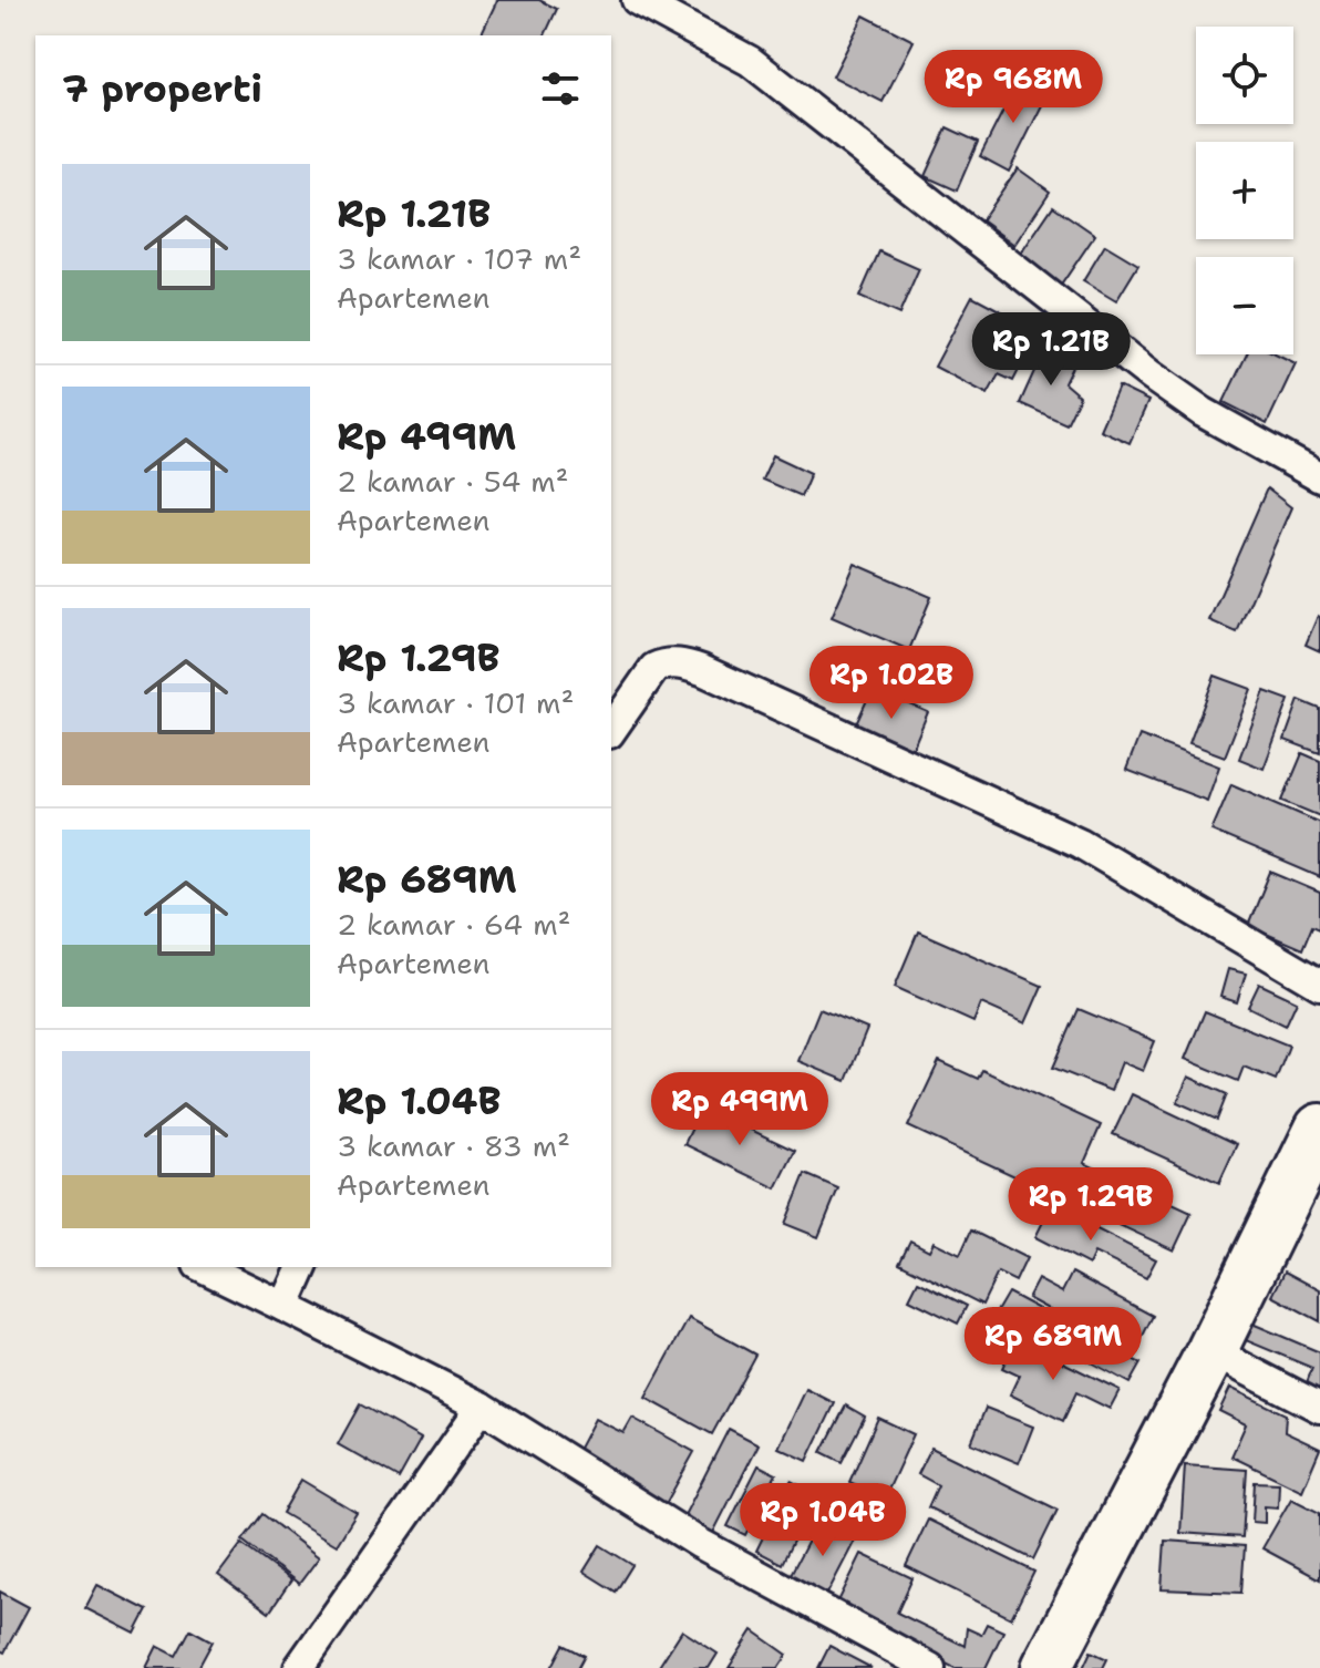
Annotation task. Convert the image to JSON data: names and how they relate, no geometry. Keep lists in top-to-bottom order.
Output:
{
  "page": {
    "map_buttons": ["+", "−"],
    "heading": "7 properti",
    "price": [
      "Rp 968M",
      "Rp 1.21B",
      "Rp 1.02B",
      "Rp 499M",
      "Rp 1.29B",
      "Rp 689M",
      "Rp 1.04B"
    ],
    "list": [
      {
        "name": "Rp 1.21B",
        "note": "3 kamar · 107 m² · Apartemen"
      },
      {
        "name": "Rp 499M",
        "note": "2 kamar · 54 m² · Apartemen"
      },
      {
        "name": "Rp 1.29B",
        "note": "3 kamar · 101 m² · Apartemen"
      },
      {
        "name": "Rp 689M",
        "note": "2 kamar · 64 m² · Apartemen"
      },
      {
        "name": "Rp 1.04B",
        "note": "3 kamar · 83 m² · Apartemen"
      }
    ]
  }
}
